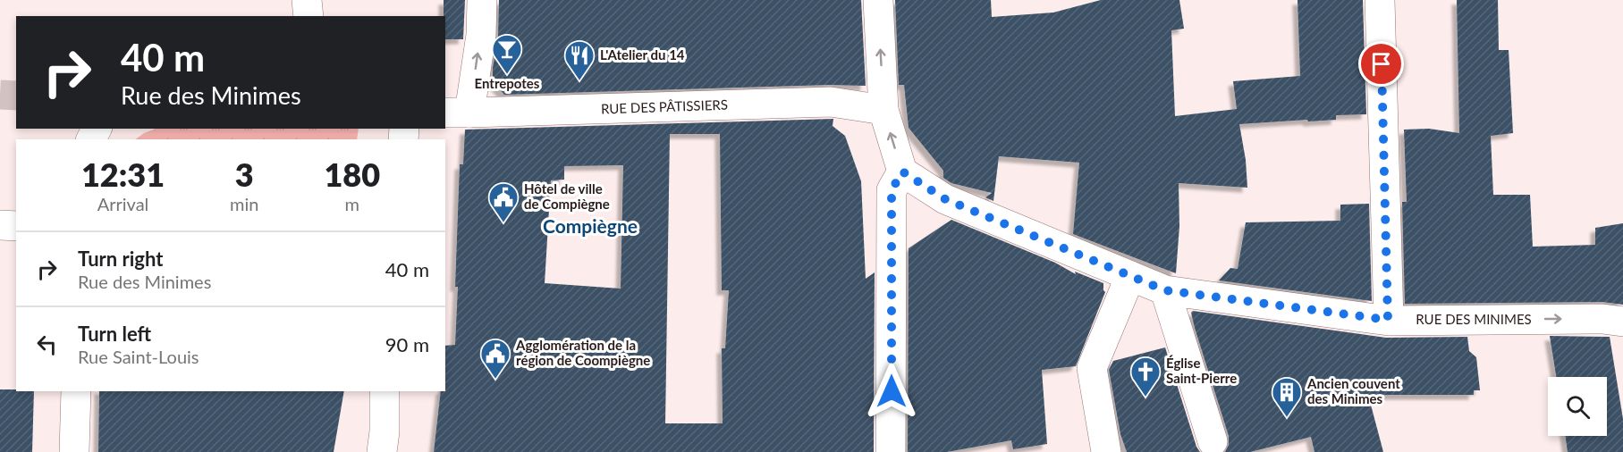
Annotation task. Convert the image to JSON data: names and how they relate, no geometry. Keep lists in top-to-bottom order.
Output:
{
  "streets": {
    "street": ["RUE DES PÂTISSIERS", "RUE DES MINIMES"]
  },
  "districts": ["Compiègne"],
  "places": {
    "bar": ["Entrepotes"],
    "restaurant": ["L'Atelier du 14"],
    "public building": ["Hôtel de ville de Compiègne", "Agglomération de la région de Coompiègne"],
    "church": ["Église Saint-Pierre"],
    "building": ["Ancien couvent des Minimes"]
  },
  "page": {
    "turn": ["40 m", "Rue des Minimes"],
    "eta": [
      "12:31",
      "Arrival",
      "3",
      "min",
      "180",
      "m"
    ],
    "list": [
      {
        "name": "Turn right",
        "note": "Rue des Minimes",
        "value": "40 m"
      },
      {
        "name": "Turn left",
        "note": "Rue Saint-Louis",
        "value": "90 m"
      }
    ]
  }
}
